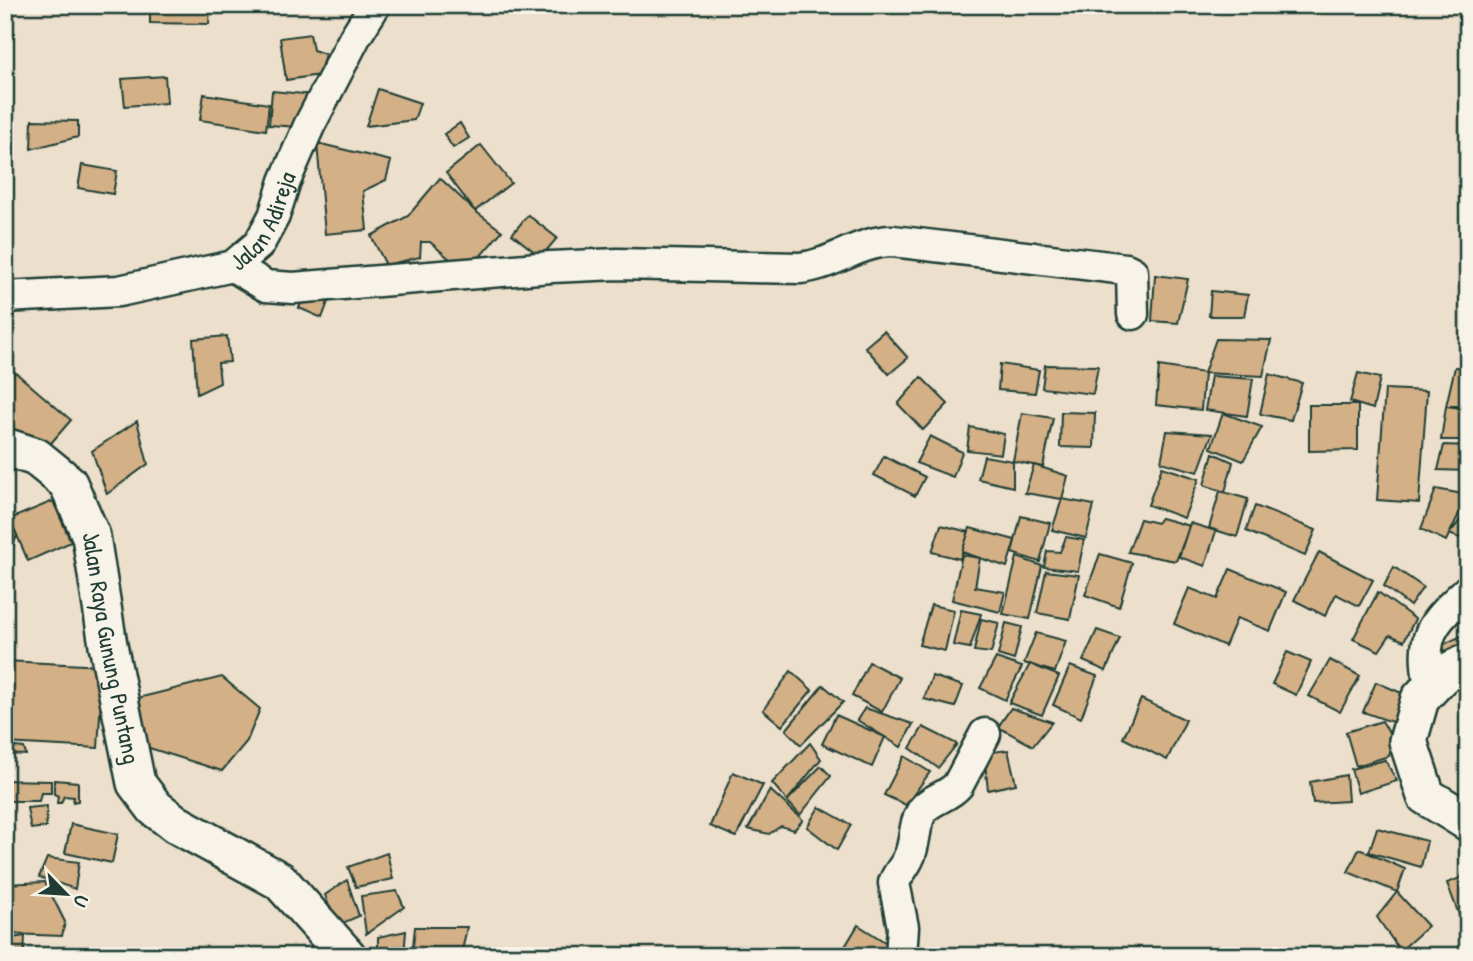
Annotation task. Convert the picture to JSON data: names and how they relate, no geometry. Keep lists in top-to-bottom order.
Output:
{
  "streets": {
    "street": ["Jalan Adireja", "Jalan Raya Gunung Puntang"]
  },
  "north": "bottom right"
}
